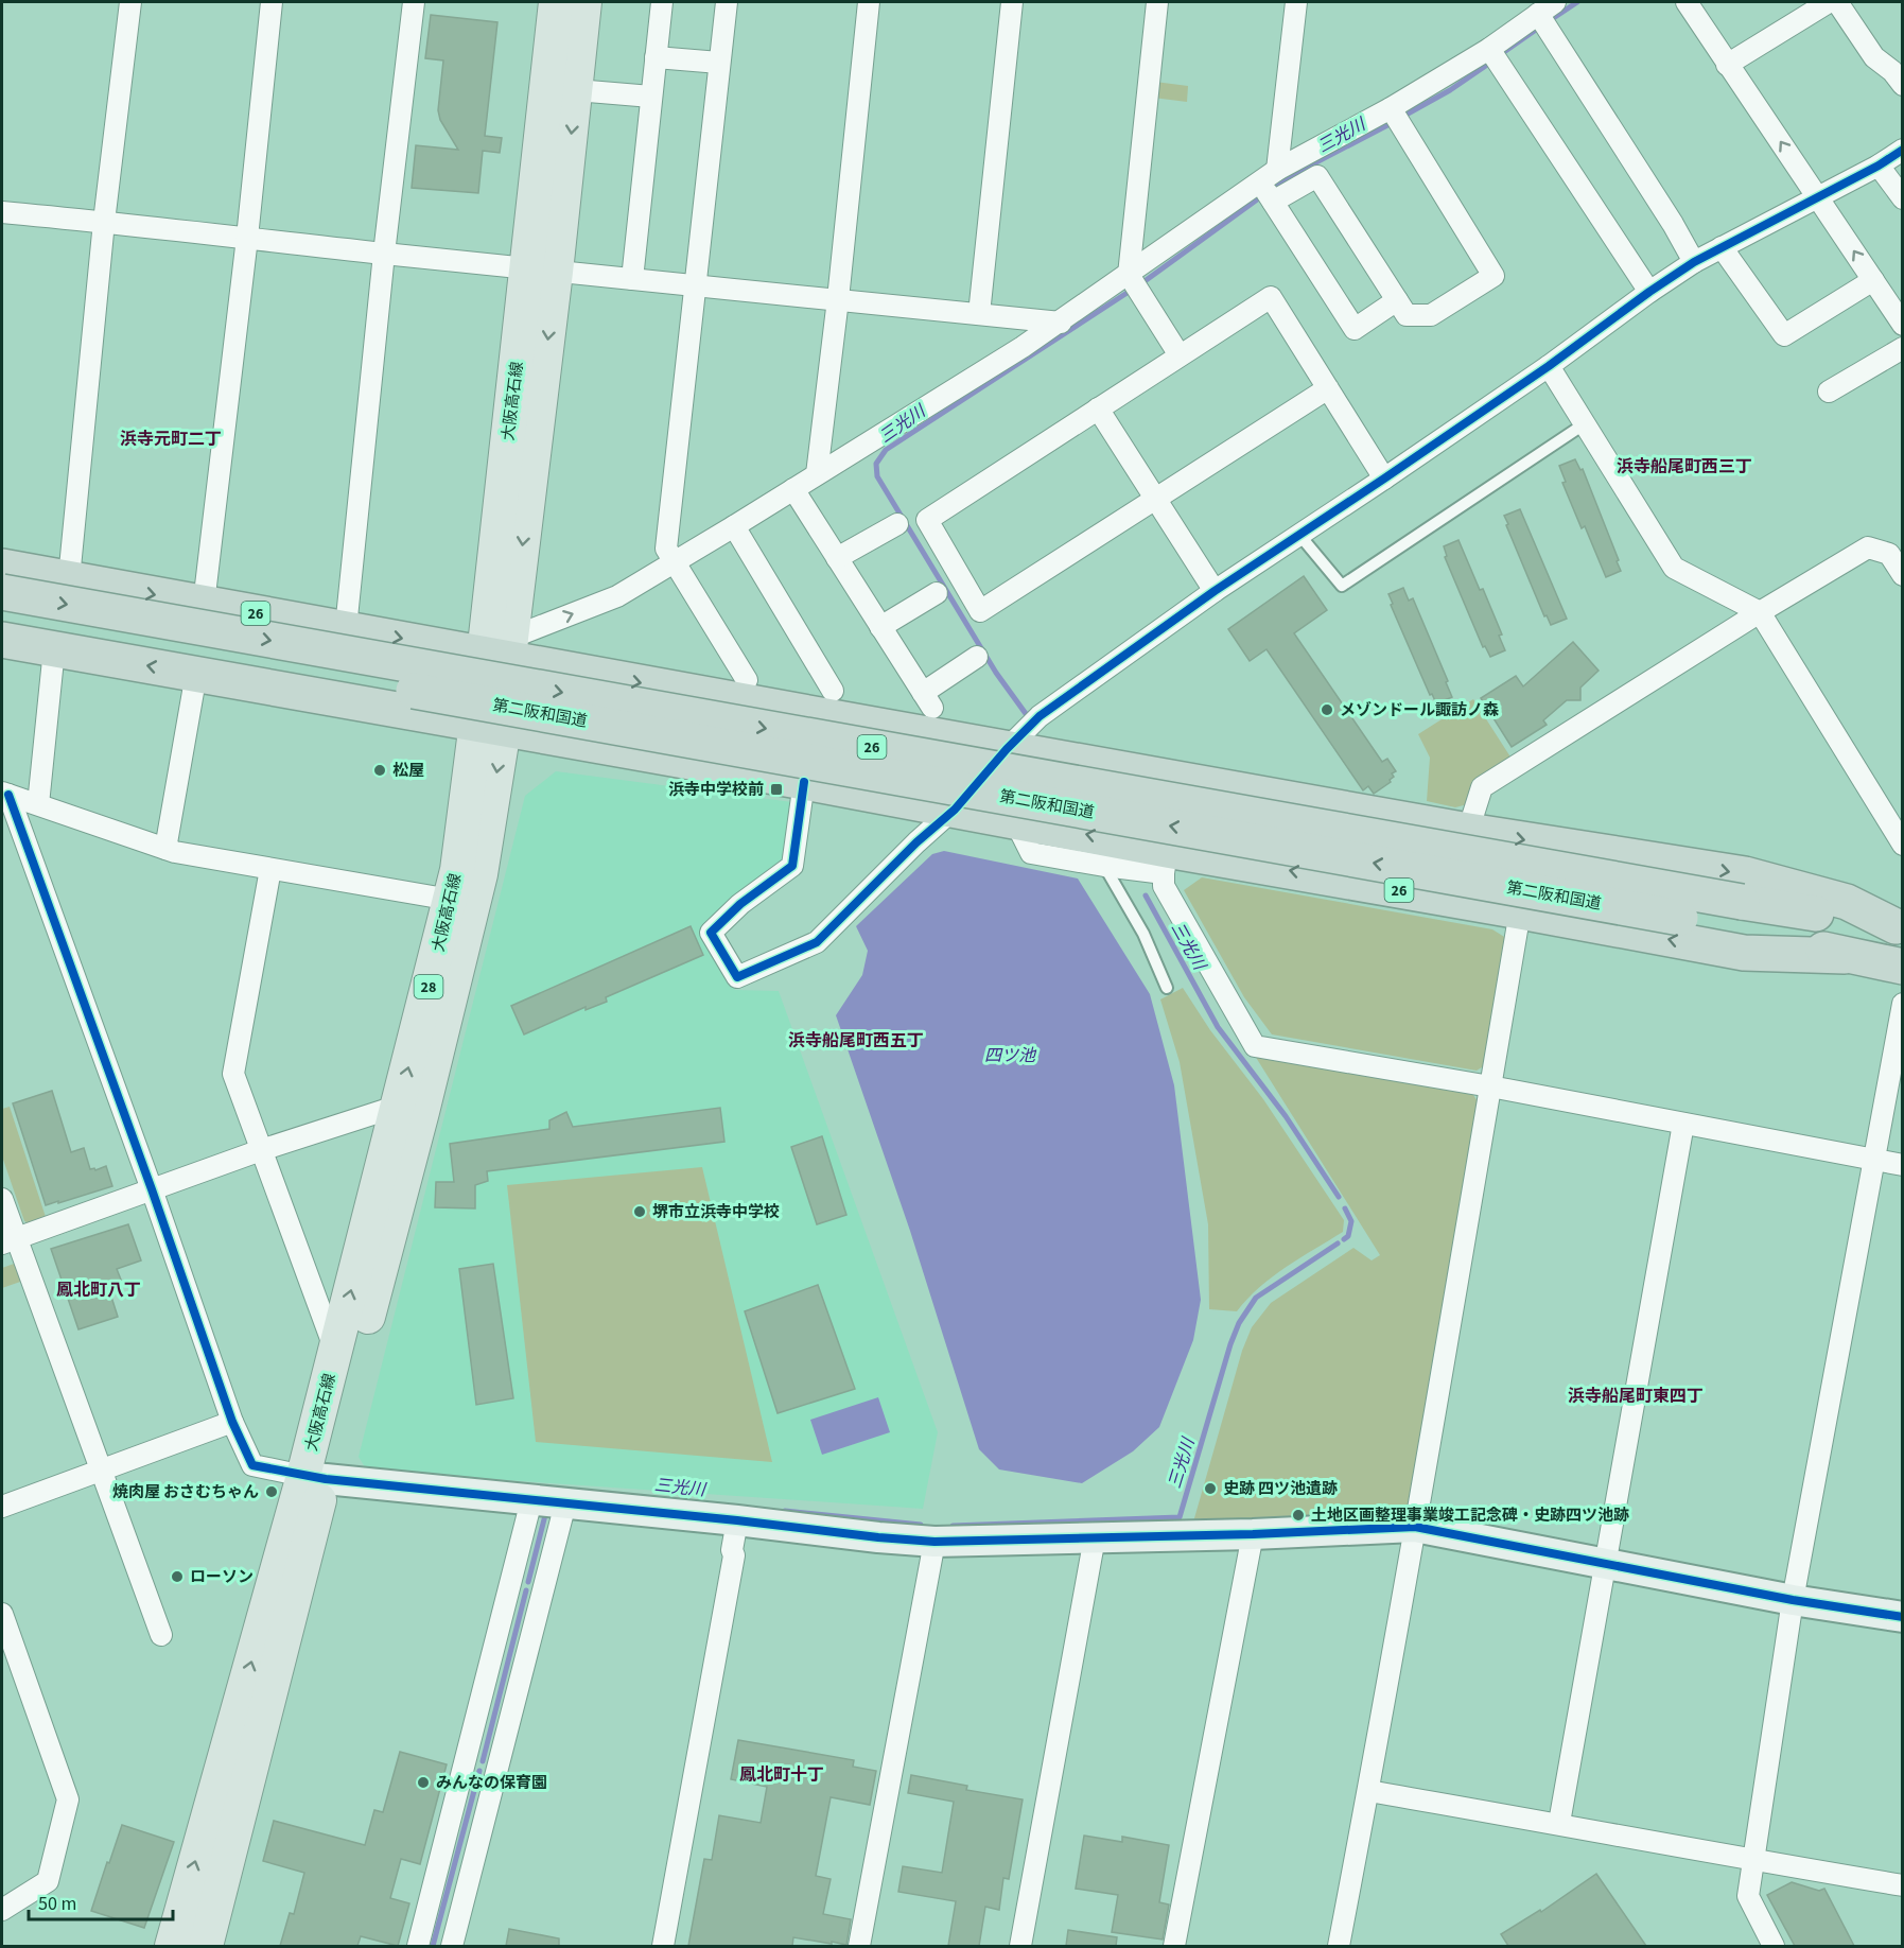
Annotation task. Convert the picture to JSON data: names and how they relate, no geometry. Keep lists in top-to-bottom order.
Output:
{
  "streets": {
    "highway": ["26", "第二阪和国道"],
    "main road": ["大阪高石線", "28"]
  },
  "crossings": [
    ["大阪高石線", "26"],
    ["26", "第二阪和国道"]
  ],
  "districts": [
    "浜寺元町二丁",
    "浜寺船尾町西三丁",
    "浜寺船尾町西五丁",
    "鳳北町八丁",
    "浜寺船尾町東四丁",
    "鳳北町十丁"
  ],
  "water": ["三光川", "四ツ池"],
  "places": {
    "other": [
      "メゾンドール諏訪ノ森",
      "松屋",
      "堺市立浜寺中学校",
      "史跡 四ツ池遺跡",
      "焼肉屋 おさむちゃん",
      "土地区画整理事業竣工記念碑・史跡四ツ池跡",
      "ローソン",
      "みんなの保育園"
    ],
    "transit": ["浜寺中学校前"]
  },
  "scale_bar": "50 m"
}
